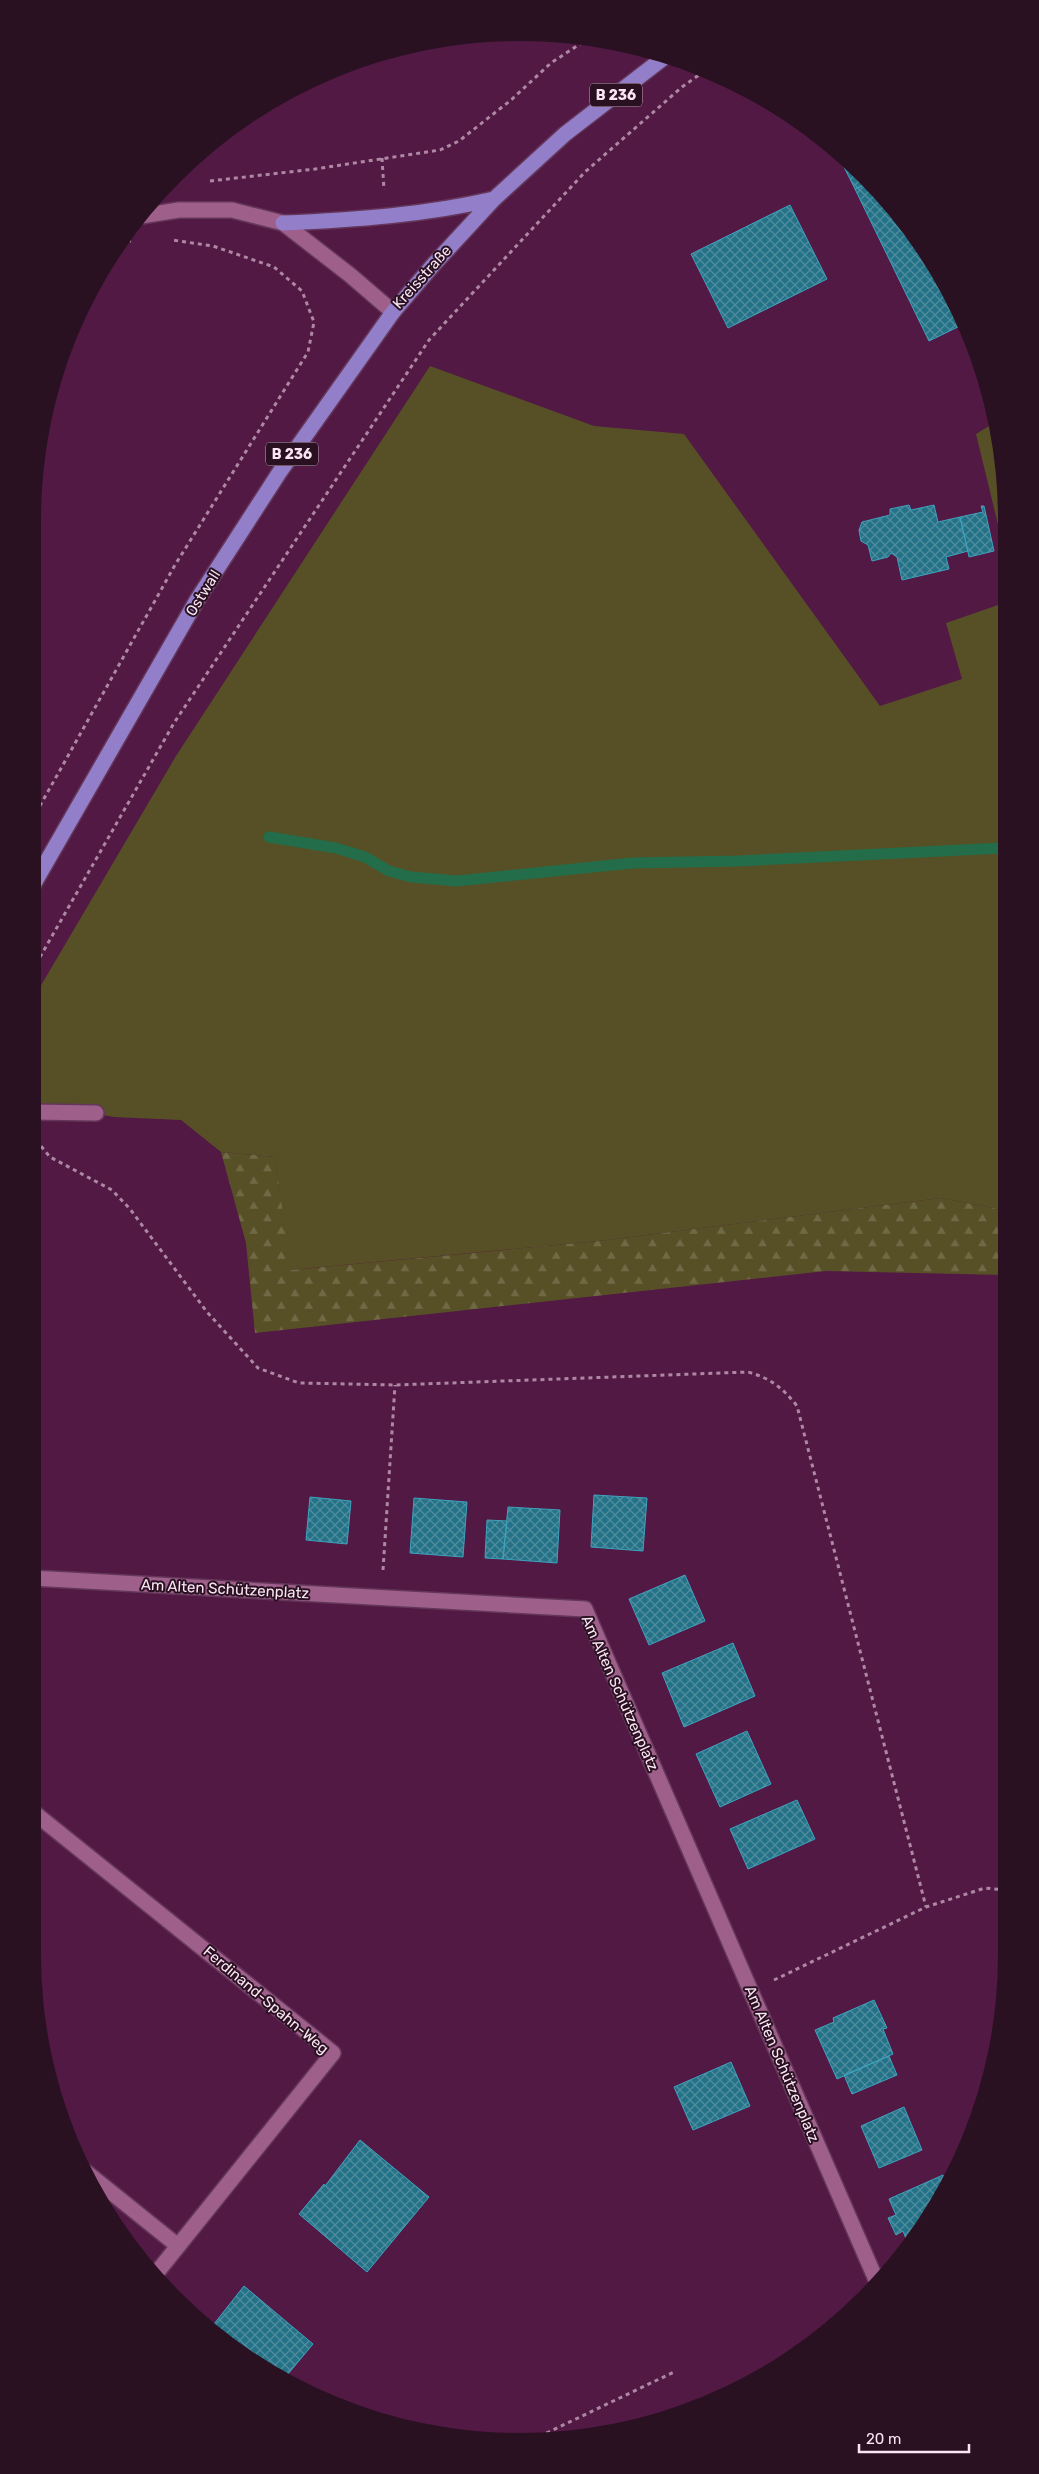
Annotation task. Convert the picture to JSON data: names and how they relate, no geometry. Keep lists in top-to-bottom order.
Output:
{
  "streets": {
    "main road": ["B 236", "Kreisstraße", "Ostwall"],
    "street": ["Am Alten Schützenplatz", "Ferdinand-Spahn-Weg"]
  },
  "crossings": [
    ["Kreisstraße", "Ostwall"]
  ],
  "scale_bar": "20 m"
}
